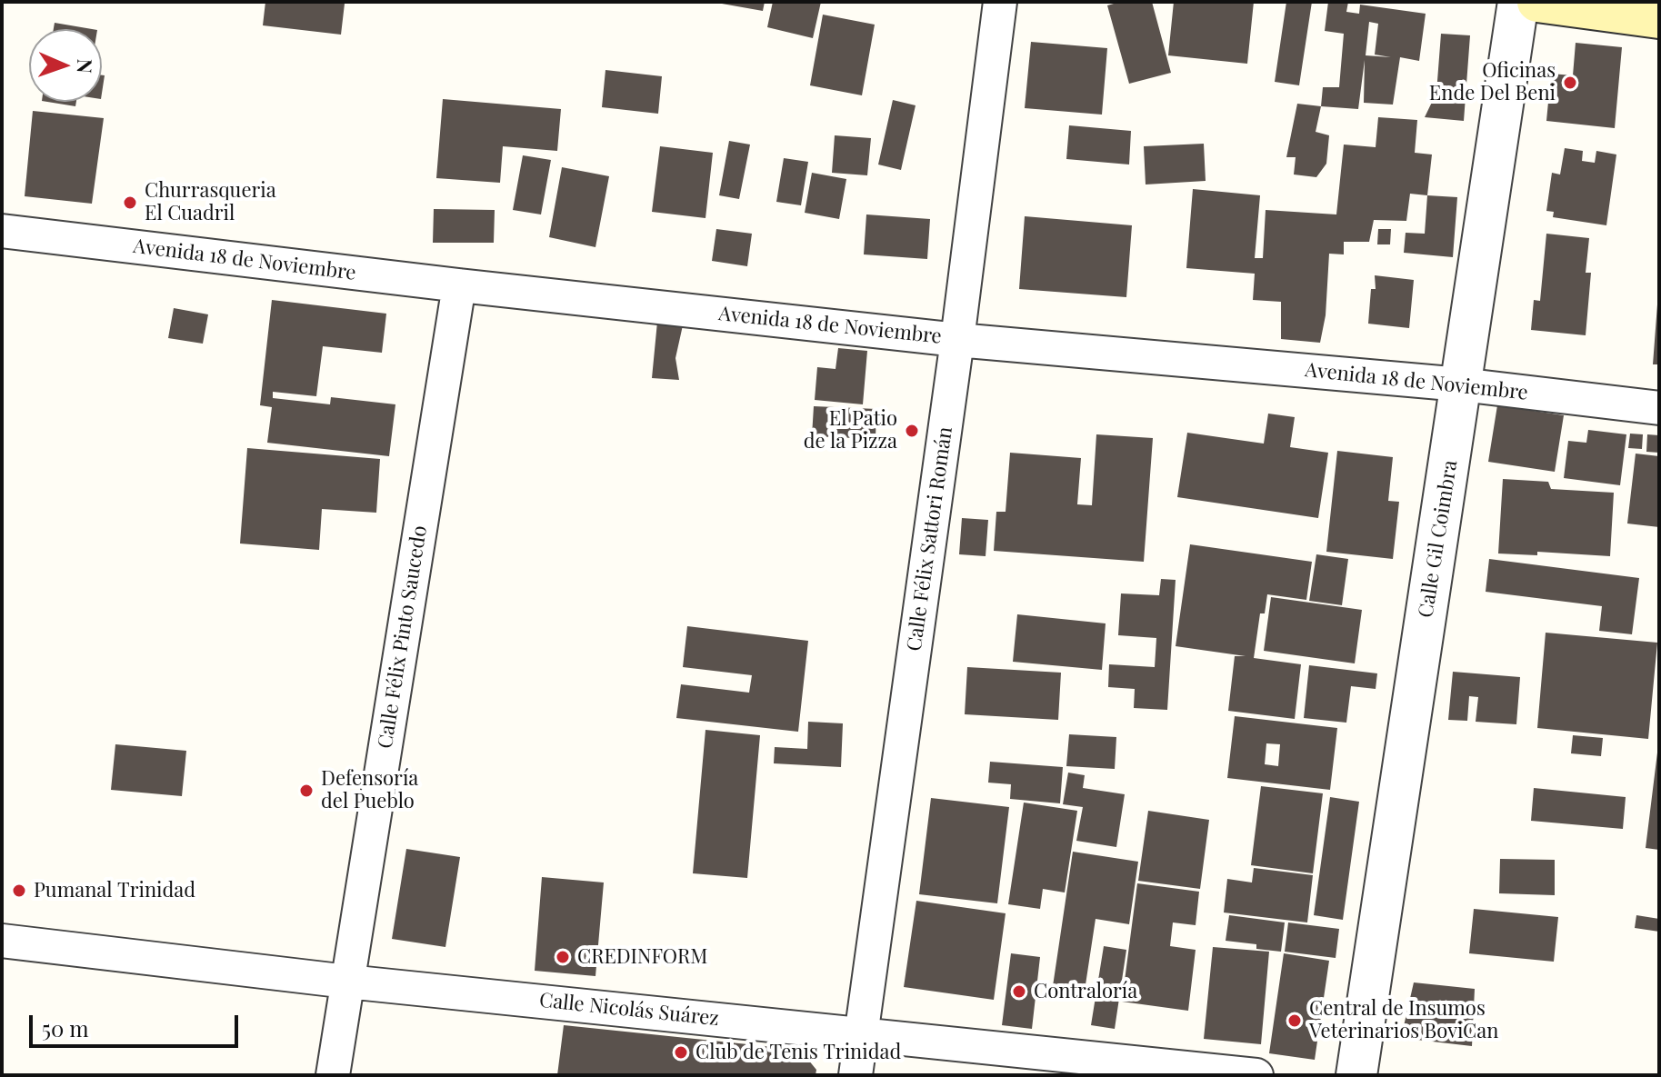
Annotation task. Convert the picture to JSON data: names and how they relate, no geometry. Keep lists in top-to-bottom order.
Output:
{
  "streets": {
    "street": [
      "Avenida 18 de Noviembre",
      "Calle Félix Sattori Román",
      "Calle Gil Coimbra",
      "Calle Félix Pinto Saucedo",
      "Calle Nicolás Suárez"
    ]
  },
  "crossings": [
    ["Avenida 18 de Noviembre", "Calle Félix Sattori Román"],
    ["Avenida 18 de Noviembre", "Calle Gil Coimbra"],
    ["Avenida 18 de Noviembre", "Calle Félix Pinto Saucedo"],
    ["Calle Félix Sattori Román", "Calle Nicolás Suárez"],
    ["Calle Félix Pinto Saucedo", "Calle Nicolás Suárez"]
  ],
  "places": [
    "Oficinas Ende Del Beni",
    "Churrasqueria El Cuadril",
    "El Patio de la Pizza",
    "Defensoría del Pueblo",
    "Pumanal Trinidad",
    "CREDINFORM",
    "Contraloría",
    "Central de Insumos Veterinarios BoviCan",
    "Club de Tenis Trinidad"
  ],
  "scale_bar": "50 m",
  "north": "right"
}
